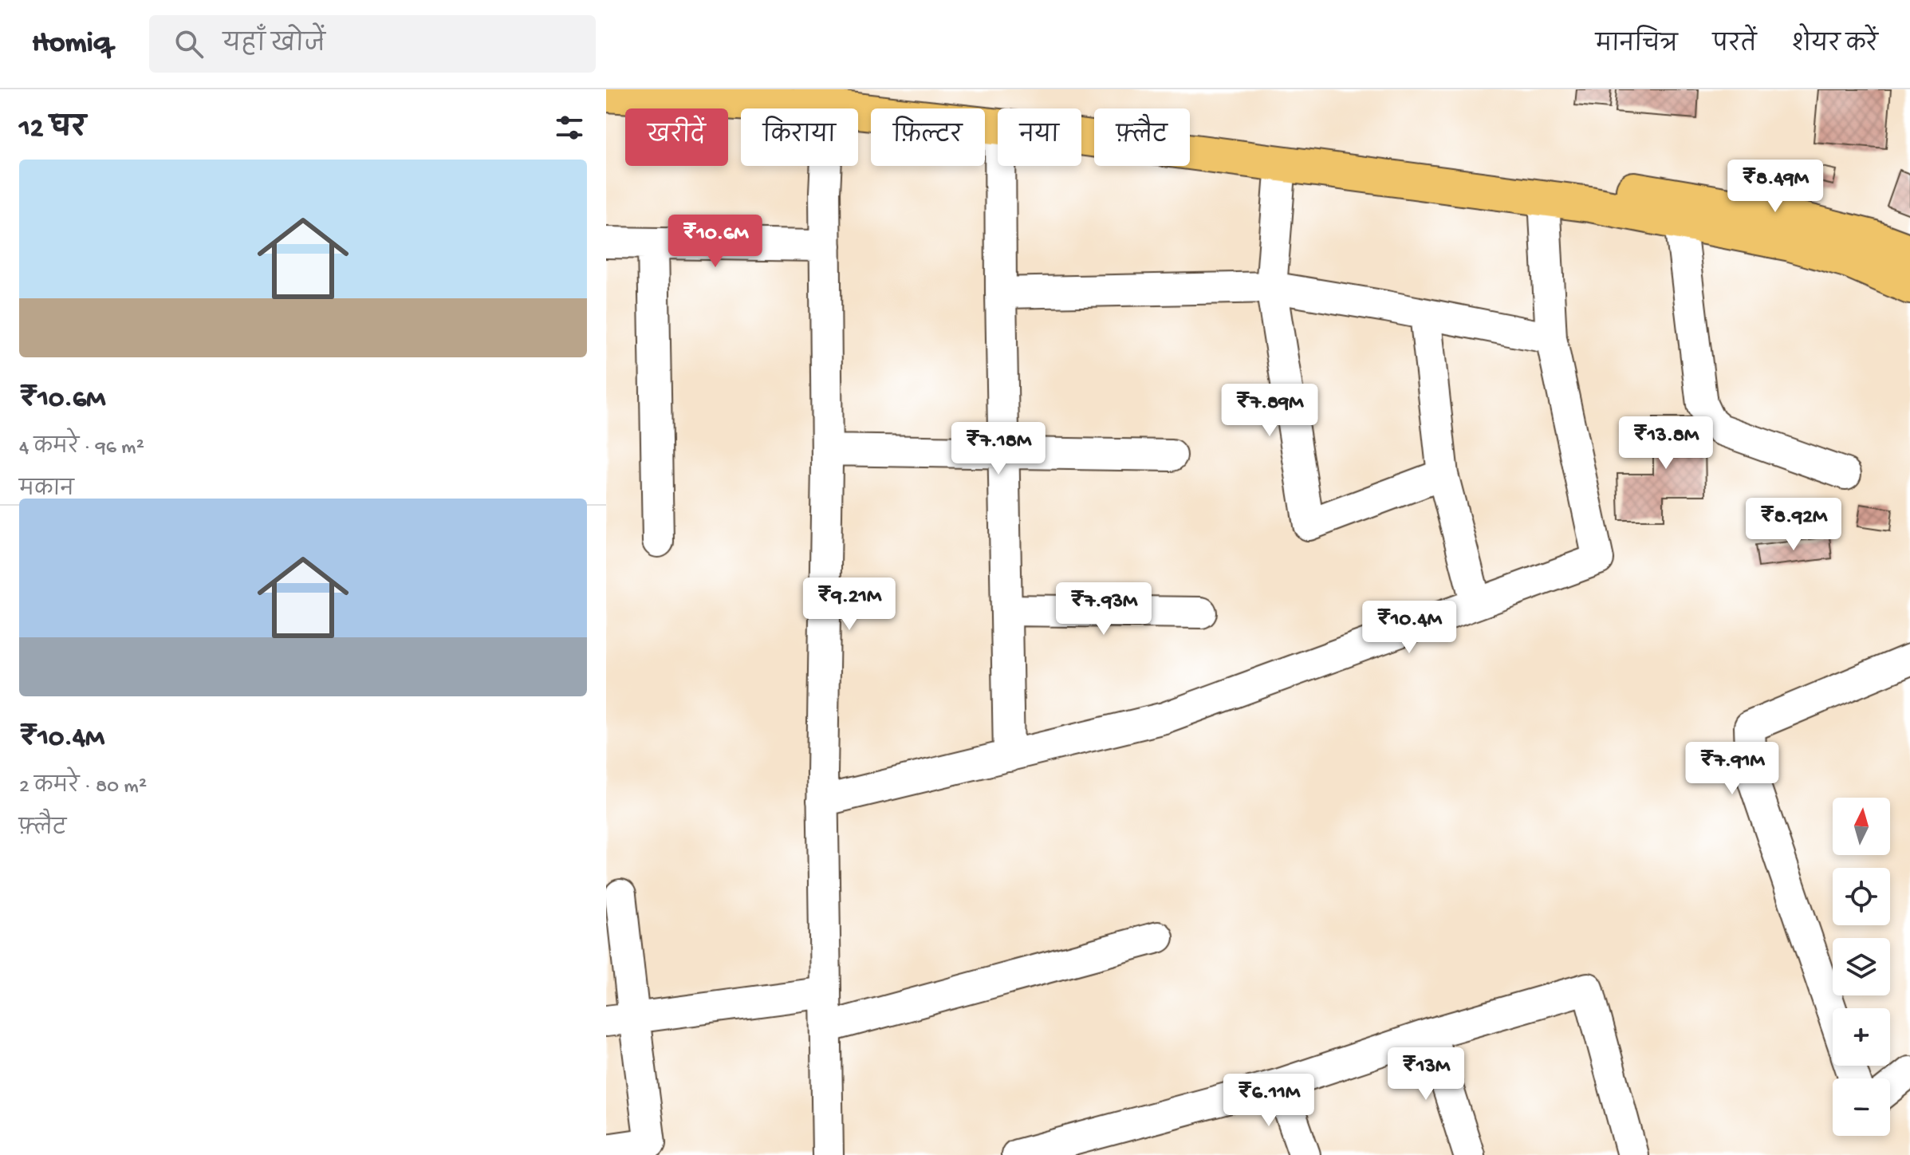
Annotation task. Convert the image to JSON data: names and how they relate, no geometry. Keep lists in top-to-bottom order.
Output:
{
  "north": "top",
  "page": {
    "header": "Homiq",
    "search": "यहाँ खोजें",
    "nav": ["मानचित्र", "परतें", "शेयर करें"],
    "heading": "12 घर",
    "chip": [
      "खरीदें",
      "किराया",
      "फ़िल्टर",
      "नया",
      "फ़्लैट"
    ],
    "price": [
      "₹8.49M",
      "₹10.6M",
      "₹7.89M",
      "₹13.8M",
      "₹7.18M",
      "₹8.92M",
      "₹9.21M",
      "₹7.93M",
      "₹10.4M",
      "₹7.91M",
      "₹13M",
      "₹6.11M"
    ],
    "list": [
      {
        "name": "₹10.6M",
        "note": "4 कमरे · 96 m² · मकान"
      },
      {
        "name": "₹10.4M",
        "note": "2 कमरे · 80 m² · फ़्लैट"
      }
    ],
    "map_buttons": ["+", "−"]
  }
}
